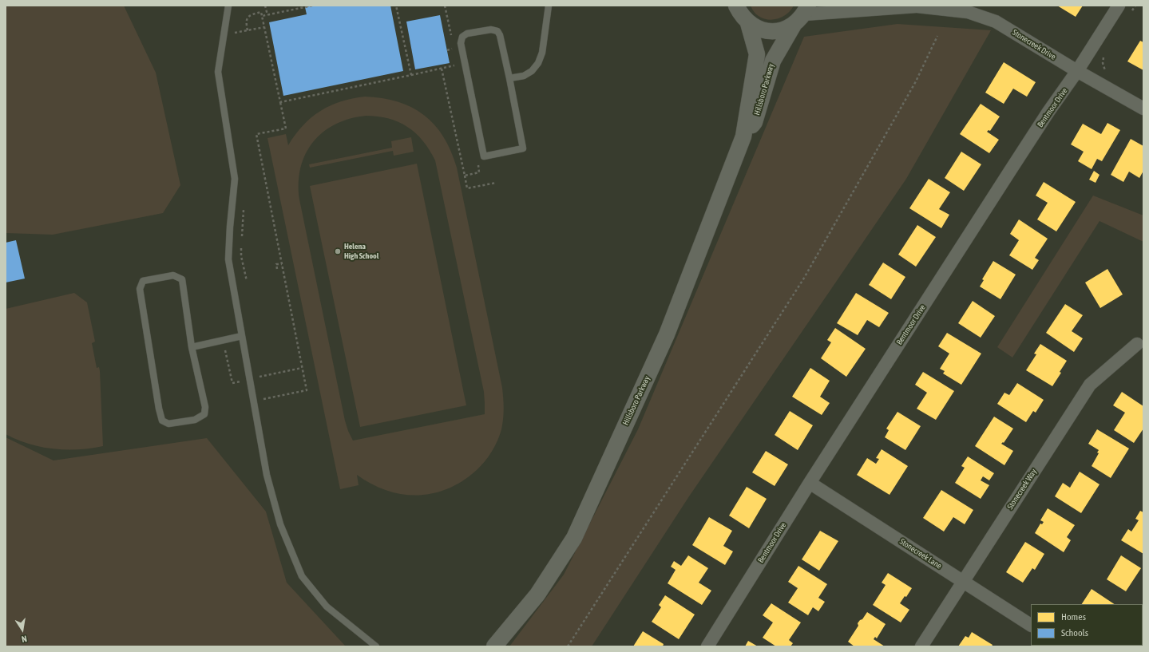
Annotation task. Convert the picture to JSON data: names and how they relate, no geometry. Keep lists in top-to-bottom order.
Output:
{
  "streets": {
    "street": [
      "Stonecreek Drive",
      "Hillsboro Parkway",
      "Bentmoor Drive",
      "Stonecreek Way",
      "Stonecreek Lane"
    ]
  },
  "crossings": [
    ["Stonecreek Drive", "Hillsboro Parkway"],
    ["Stonecreek Drive", "Bentmoor Drive"],
    ["Bentmoor Drive", "Stonecreek Lane"],
    ["Stonecreek Way", "Stonecreek Lane"]
  ],
  "places": ["Helena High School"],
  "legend": ["Homes", "Schools"],
  "north": "bottom"
}
